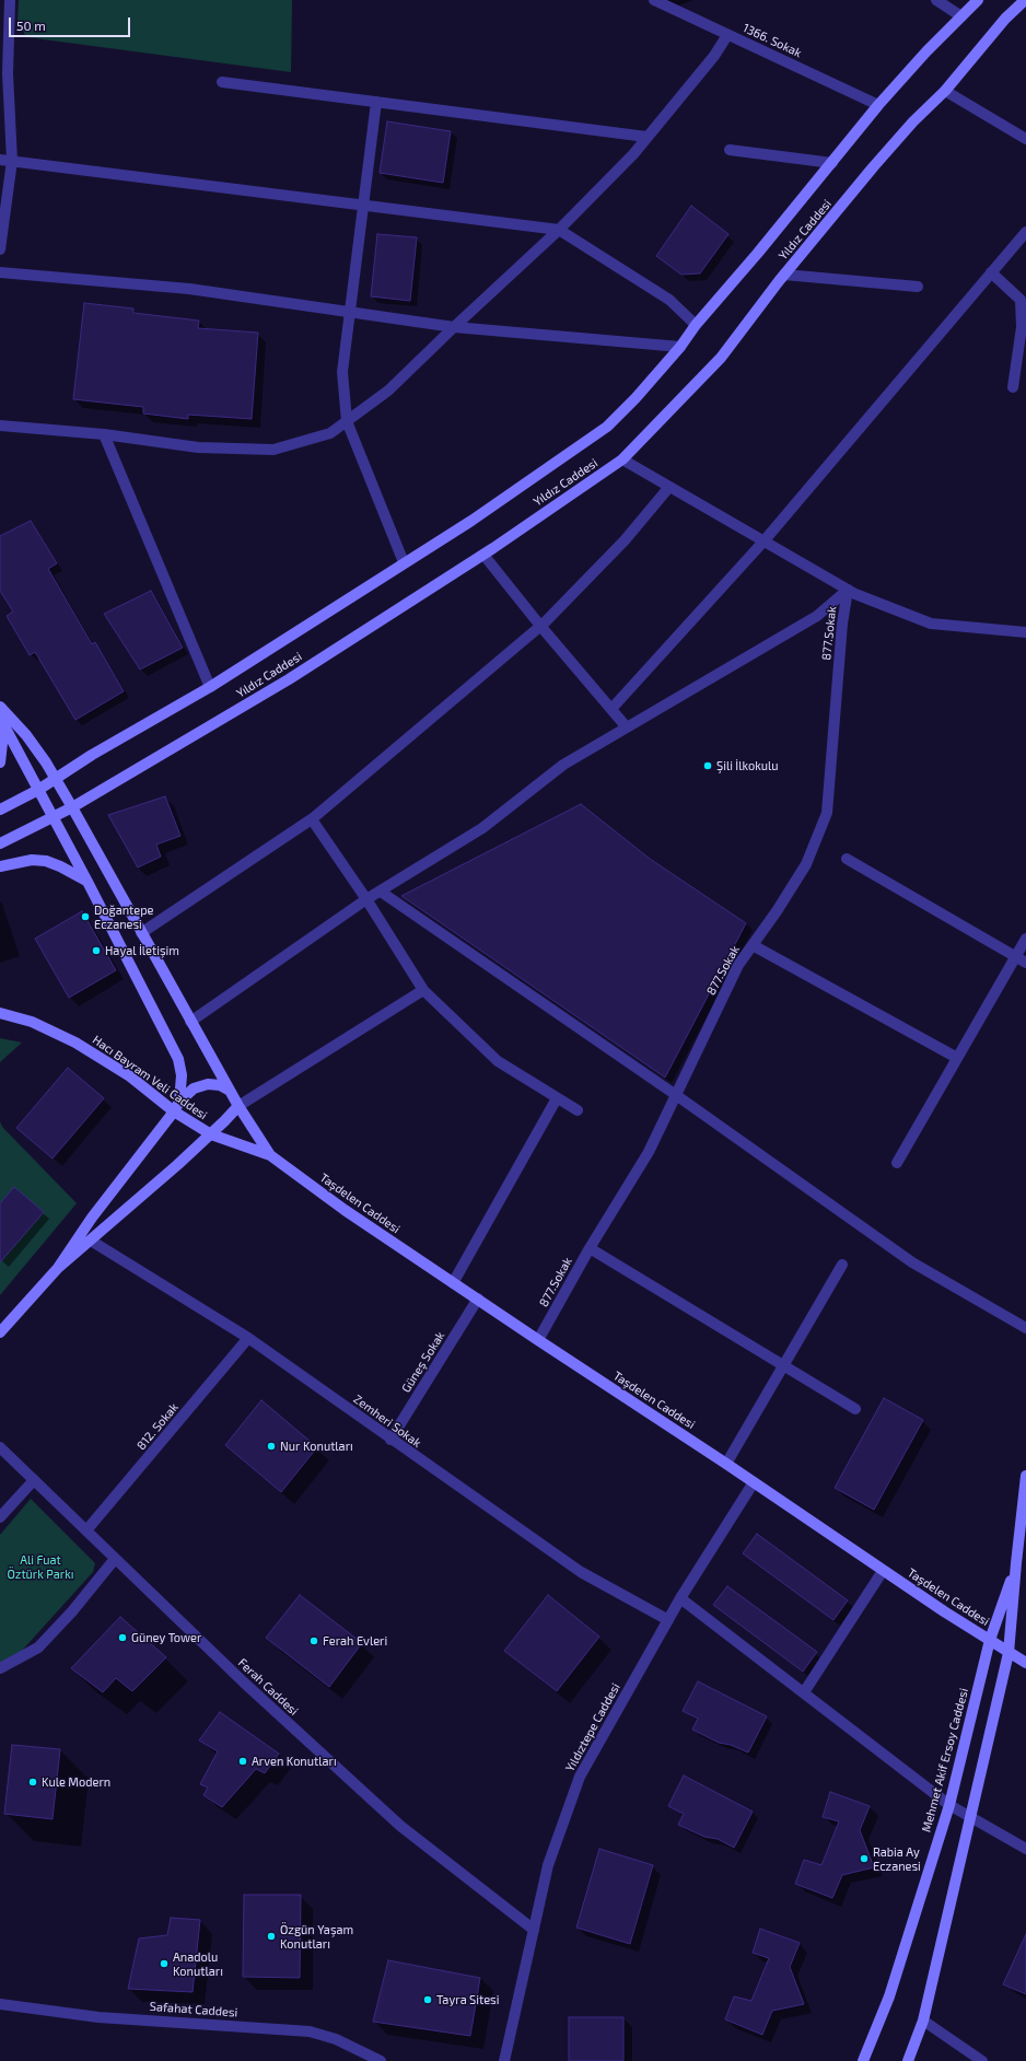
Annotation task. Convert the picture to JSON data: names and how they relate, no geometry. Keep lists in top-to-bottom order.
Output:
{
  "streets": {
    "main road": [
      "Yıldız Caddesi",
      "Hacı Bayram Veli Caddesi",
      "Taşdelen Caddesi",
      "Mehmet Akif Ersoy Caddesi"
    ],
    "street": [
      "1366. Sokak",
      "877.Sokak",
      "Güneş Sokak",
      "Zemheri Sokak",
      "812. Sokak",
      "Ferah Caddesi",
      "Yıldıztepe Caddesi",
      "Safahat Caddesi"
    ]
  },
  "crossings": [
    ["1366. Sokak", "Yıldız Caddesi"],
    ["877.Sokak", "Taşdelen Caddesi"],
    ["Hacı Bayram Veli Caddesi", "Taşdelen Caddesi"],
    ["Taşdelen Caddesi", "Güneş Sokak"],
    ["Taşdelen Caddesi", "Yıldıztepe Caddesi"],
    ["Taşdelen Caddesi", "Mehmet Akif Ersoy Caddesi"],
    ["Güneş Sokak", "Zemheri Sokak"],
    ["Zemheri Sokak", "812. Sokak"],
    ["Zemheri Sokak", "Yıldıztepe Caddesi"],
    ["812. Sokak", "Ferah Caddesi"],
    ["Ferah Caddesi", "Yıldıztepe Caddesi"]
  ],
  "parks": ["Ali Fuat Öztürk Parkı"],
  "places": [
    "Şili İlkokulu",
    "Doğantepe Eczanesi",
    "Hayal İletişim",
    "Nur Konutları",
    "Güney Tower",
    "Ferah Evleri",
    "Arven Konutları",
    "Kule Modern",
    "Rabia Ay Eczanesi",
    "Özgün Yaşam Konutları",
    "Anadolu Konutları",
    "Tayra Sitesi"
  ],
  "scale_bar": "50 m"
}
